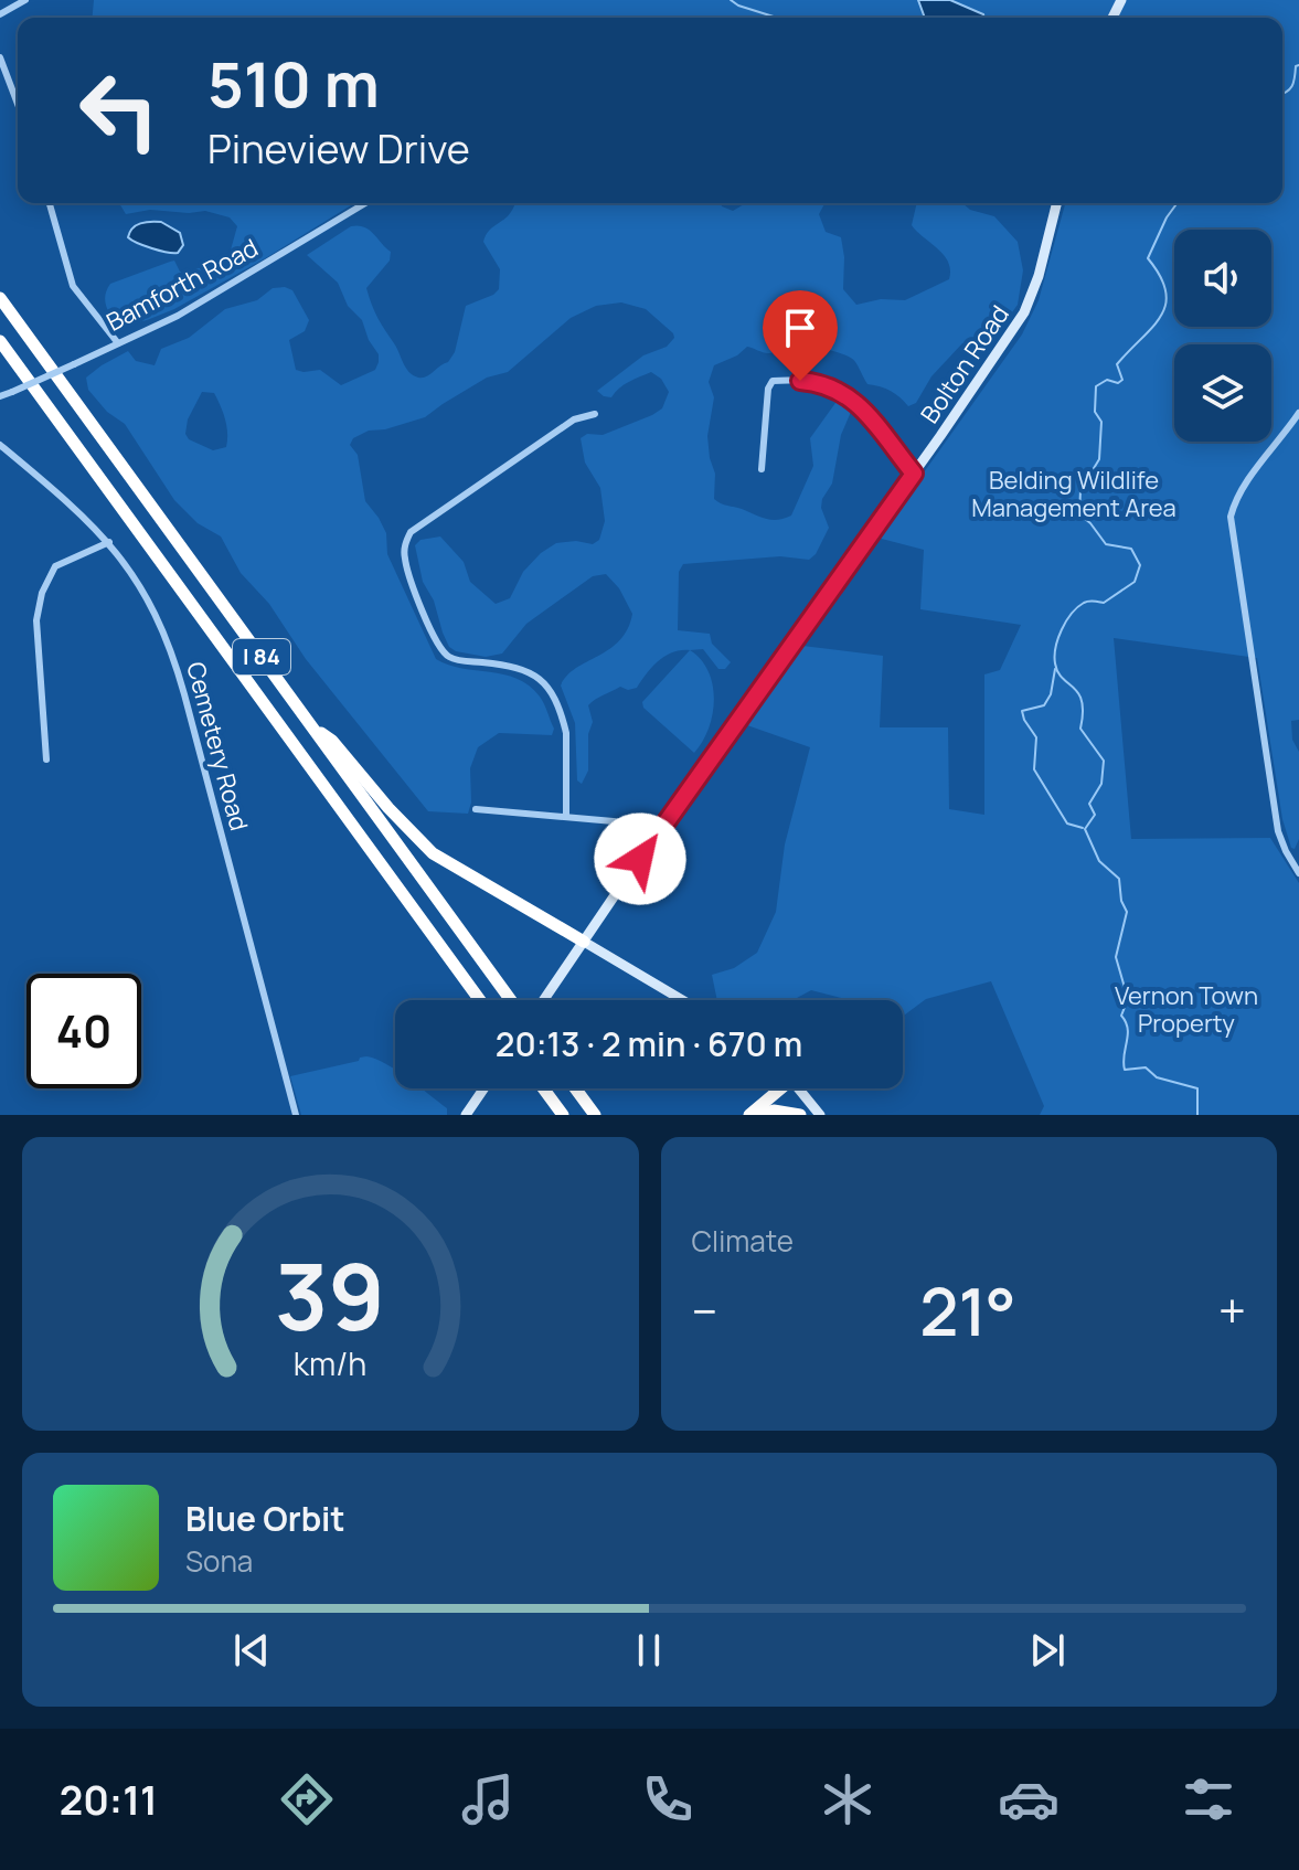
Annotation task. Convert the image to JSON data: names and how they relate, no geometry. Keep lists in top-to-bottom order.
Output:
{
  "streets": {
    "highway": ["I 84"],
    "street": ["Bamforth Road", "Bolton Road", "Cemetery Road"]
  },
  "parks": ["Belding Wildlife Management Area", "Vernon Town Property"],
  "page": {
    "turn": ["510 m", "Pineview Drive"],
    "limit": "40",
    "trip": "20:13 · 2 min · 670 m",
    "tile": "Climate",
    "heat": ["−", "21°", "+"],
    "song": ["Blue Orbit", "Sona"],
    "tabs": "20:11",
    "gauge": ["39", "km/h"]
  }
}
